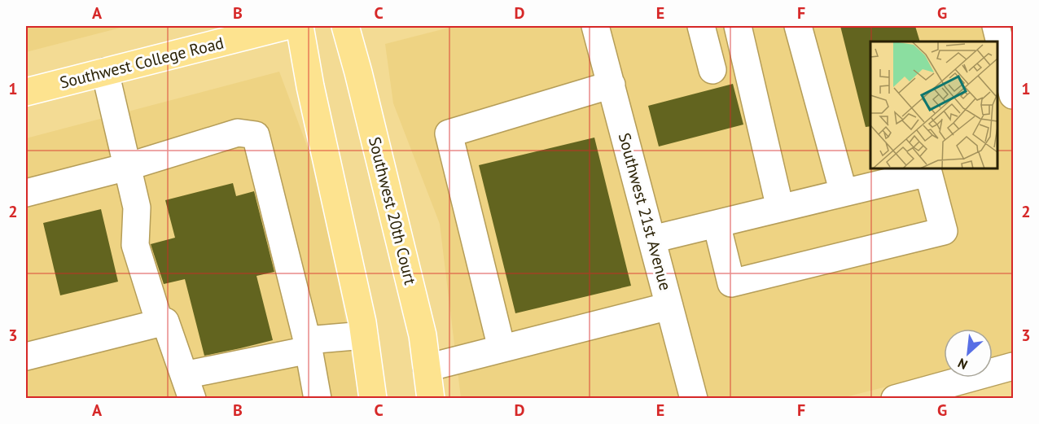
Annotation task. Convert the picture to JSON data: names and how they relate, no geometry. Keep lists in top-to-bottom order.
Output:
{
  "streets": {
    "main road": ["Southwest College Road", "Southwest 20th Court"],
    "street": ["Southwest 21st Avenue"]
  },
  "north": "bottom left",
  "grid": {
    "columns": [
      "A",
      "B",
      "C",
      "D",
      "E",
      "F",
      "G"
    ],
    "rows": ["1", "2", "3"]
  }
}
